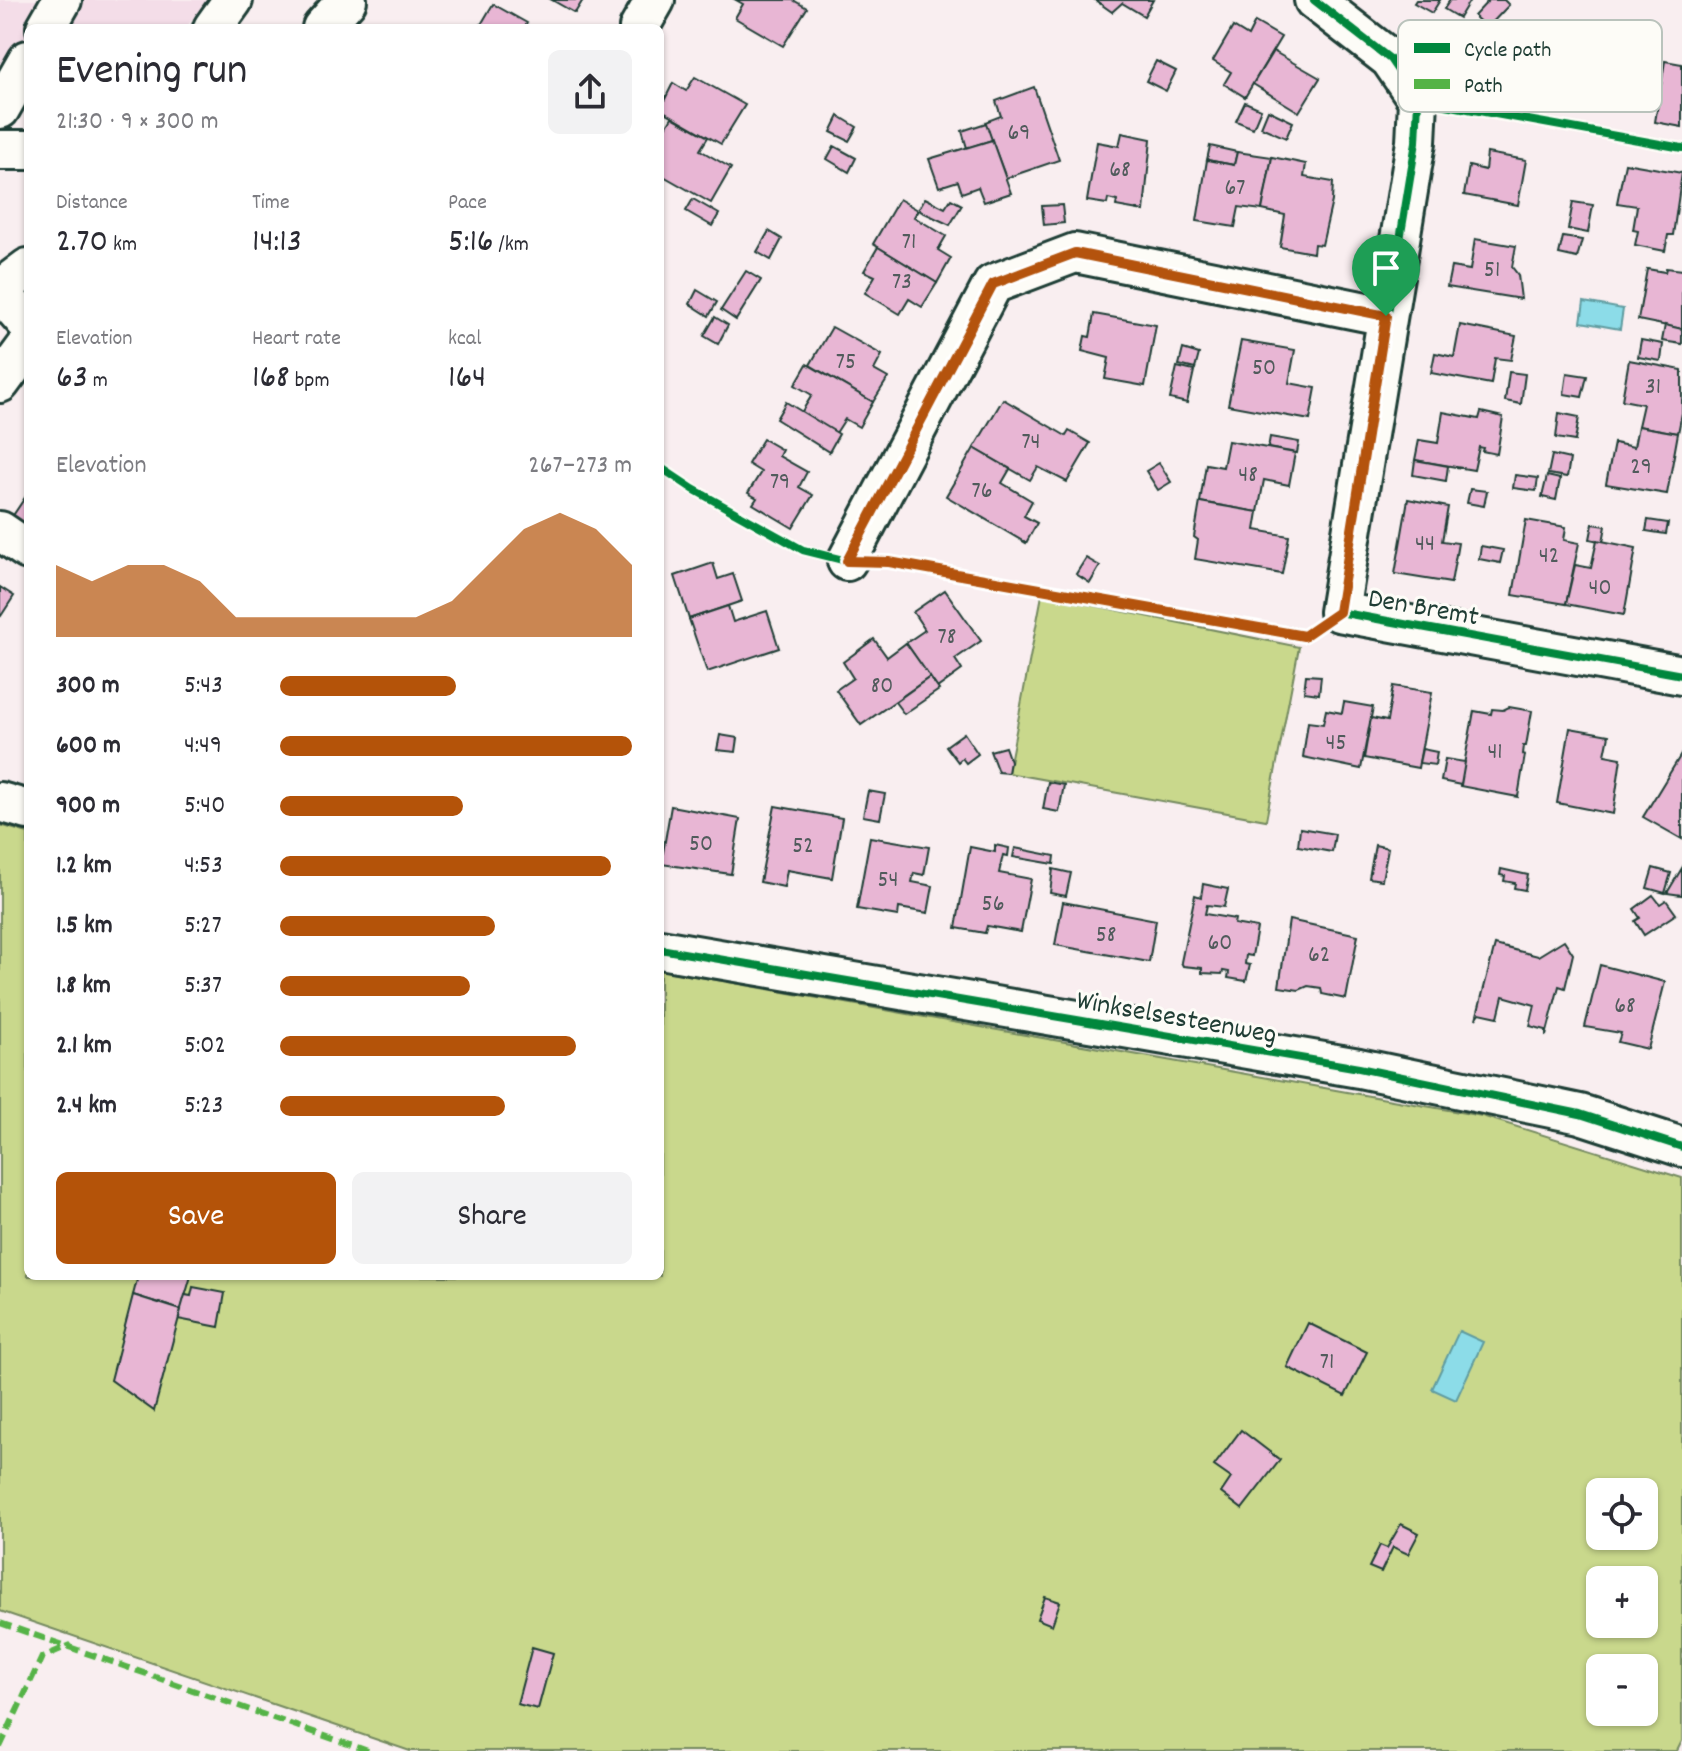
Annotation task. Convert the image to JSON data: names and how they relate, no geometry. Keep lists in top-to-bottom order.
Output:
{
  "streets": {
    "street": ["Den Bremt", "Winkselsesteenweg"]
  },
  "house_numbers": [
    "69",
    "68",
    "67",
    "71",
    "51",
    "73",
    "75",
    "50",
    "31",
    "74",
    "29",
    "48",
    "79",
    "76",
    "44",
    "42",
    "40",
    "78",
    "80",
    "45",
    "41",
    "50",
    "52",
    "54",
    "56",
    "58",
    "60",
    "62",
    "68",
    "71"
  ],
  "legend": ["Cycle path", "Path"],
  "page": {
    "heading": ["Evening run", "21:30 · 9 × 300 m"],
    "stats": [
      ["Distance", "2.70 km"],
      ["Time", "14:13"],
      ["Pace", "5:16 /km"],
      ["Elevation", "63 m"],
      ["Heart rate", "168 bpm"],
      ["kcal", "164"]
    ],
    "chart": ["Elevation", "267–273 m"],
    "list": [
      {
        "name": "300 m",
        "note": "5:43"
      },
      {
        "name": "600 m",
        "note": "4:49"
      },
      {
        "name": "900 m",
        "note": "5:40"
      },
      {
        "name": "1.2 km",
        "note": "4:53"
      },
      {
        "name": "1.5 km",
        "note": "5:27"
      },
      {
        "name": "1.8 km",
        "note": "5:37"
      },
      {
        "name": "2.1 km",
        "note": "5:02"
      },
      {
        "name": "2.4 km",
        "note": "5:23"
      }
    ],
    "buttons": ["Save", "Share"],
    "map_buttons": ["+", "−"]
  }
}
